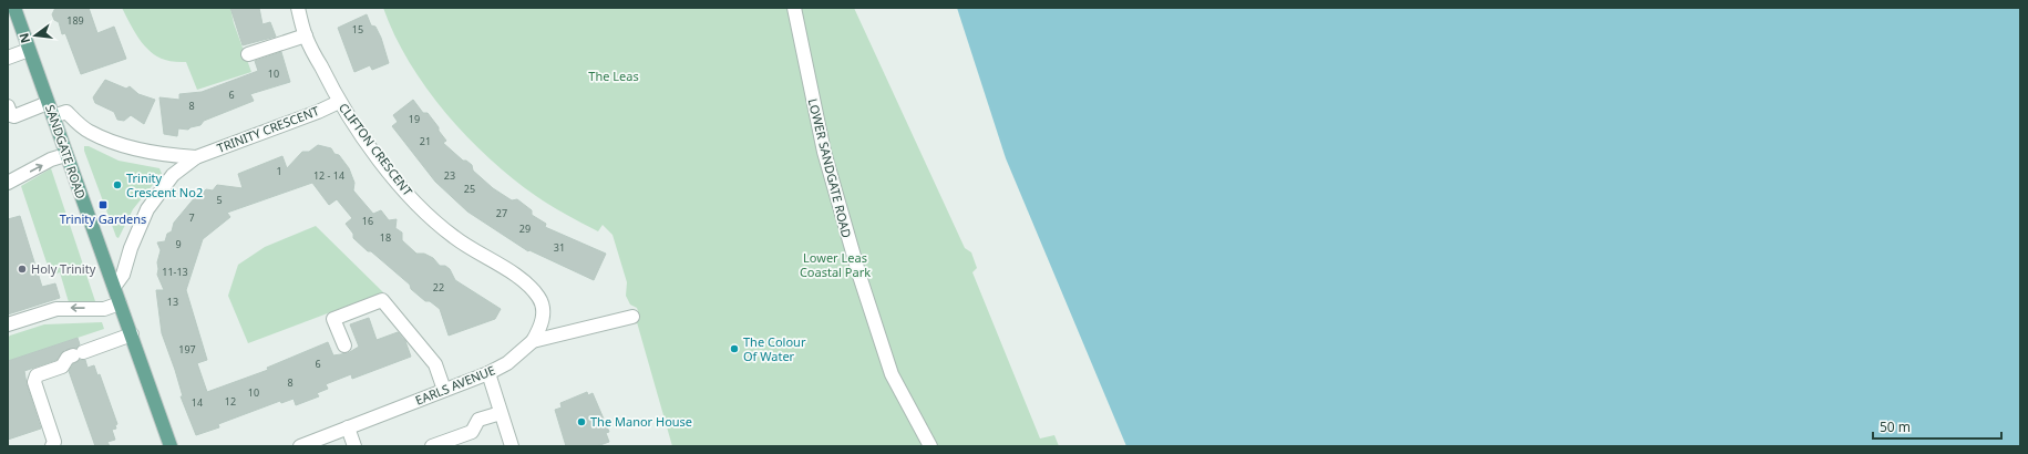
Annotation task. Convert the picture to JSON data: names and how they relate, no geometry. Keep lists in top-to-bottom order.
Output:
{
  "streets": {
    "main road": ["SANDGATE ROAD"],
    "street": [
      "TRINITY CRESCENT",
      "CLIFTON CRESCENT",
      "LOWER SANDGATE ROAD",
      "EARLS AVENUE"
    ]
  },
  "crossings": [
    ["TRINITY CRESCENT", "CLIFTON CRESCENT"],
    ["TRINITY CRESCENT", "SANDGATE ROAD"],
    ["CLIFTON CRESCENT", "EARLS AVENUE"]
  ],
  "parks": ["The Leas", "Lower Leas Coastal Park"],
  "places": {
    "other": [
      "Trinity Crescent No2",
      "Holy Trinity",
      "The Colour Of Water",
      "The Manor House"
    ],
    "transit": ["Trinity Gardens"]
  },
  "house_numbers": [
    "189",
    "15",
    "10",
    "6",
    "8",
    "19",
    "21",
    "1",
    "12 - 14",
    "23",
    "25",
    "5",
    "27",
    "7",
    "16",
    "29",
    "18",
    "9",
    "31",
    "11-13",
    "22",
    "13",
    "197",
    "6",
    "8",
    "10",
    "12",
    "14"
  ],
  "scale_bar": "50 m",
  "north": "left"
}
